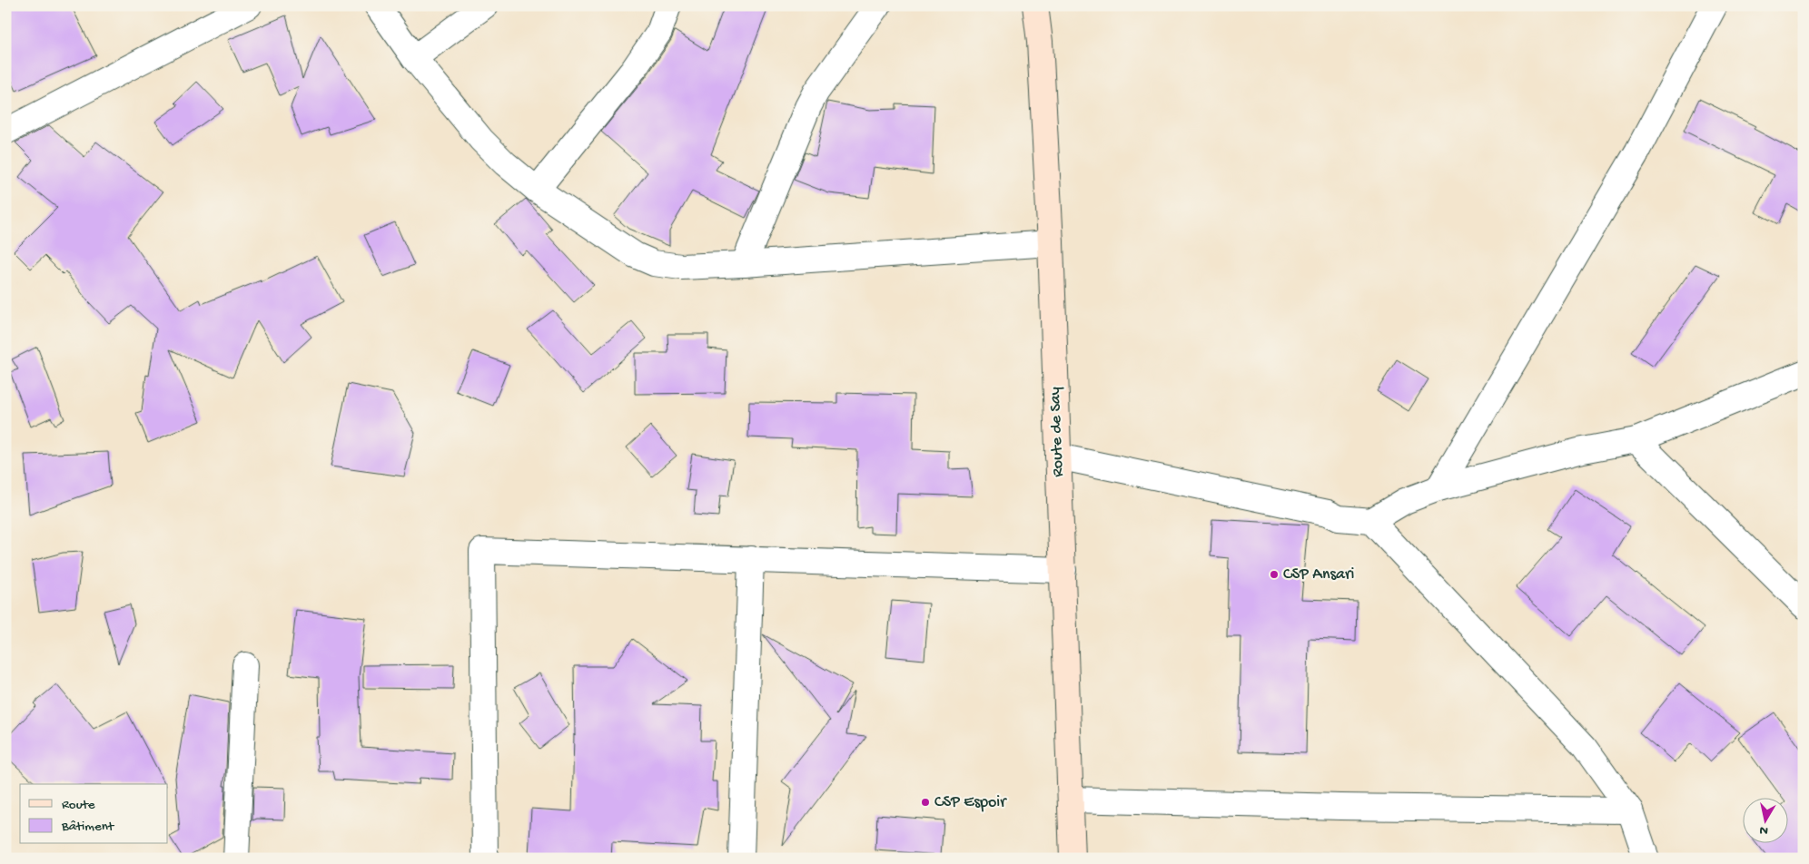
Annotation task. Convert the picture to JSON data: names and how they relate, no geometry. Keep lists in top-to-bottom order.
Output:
{
  "streets": {
    "main road": ["Route de Say"]
  },
  "places": ["CSP Ansari", "CSP Espoir"],
  "legend": ["Route", "Bâtiment"],
  "north": "bottom"
}
